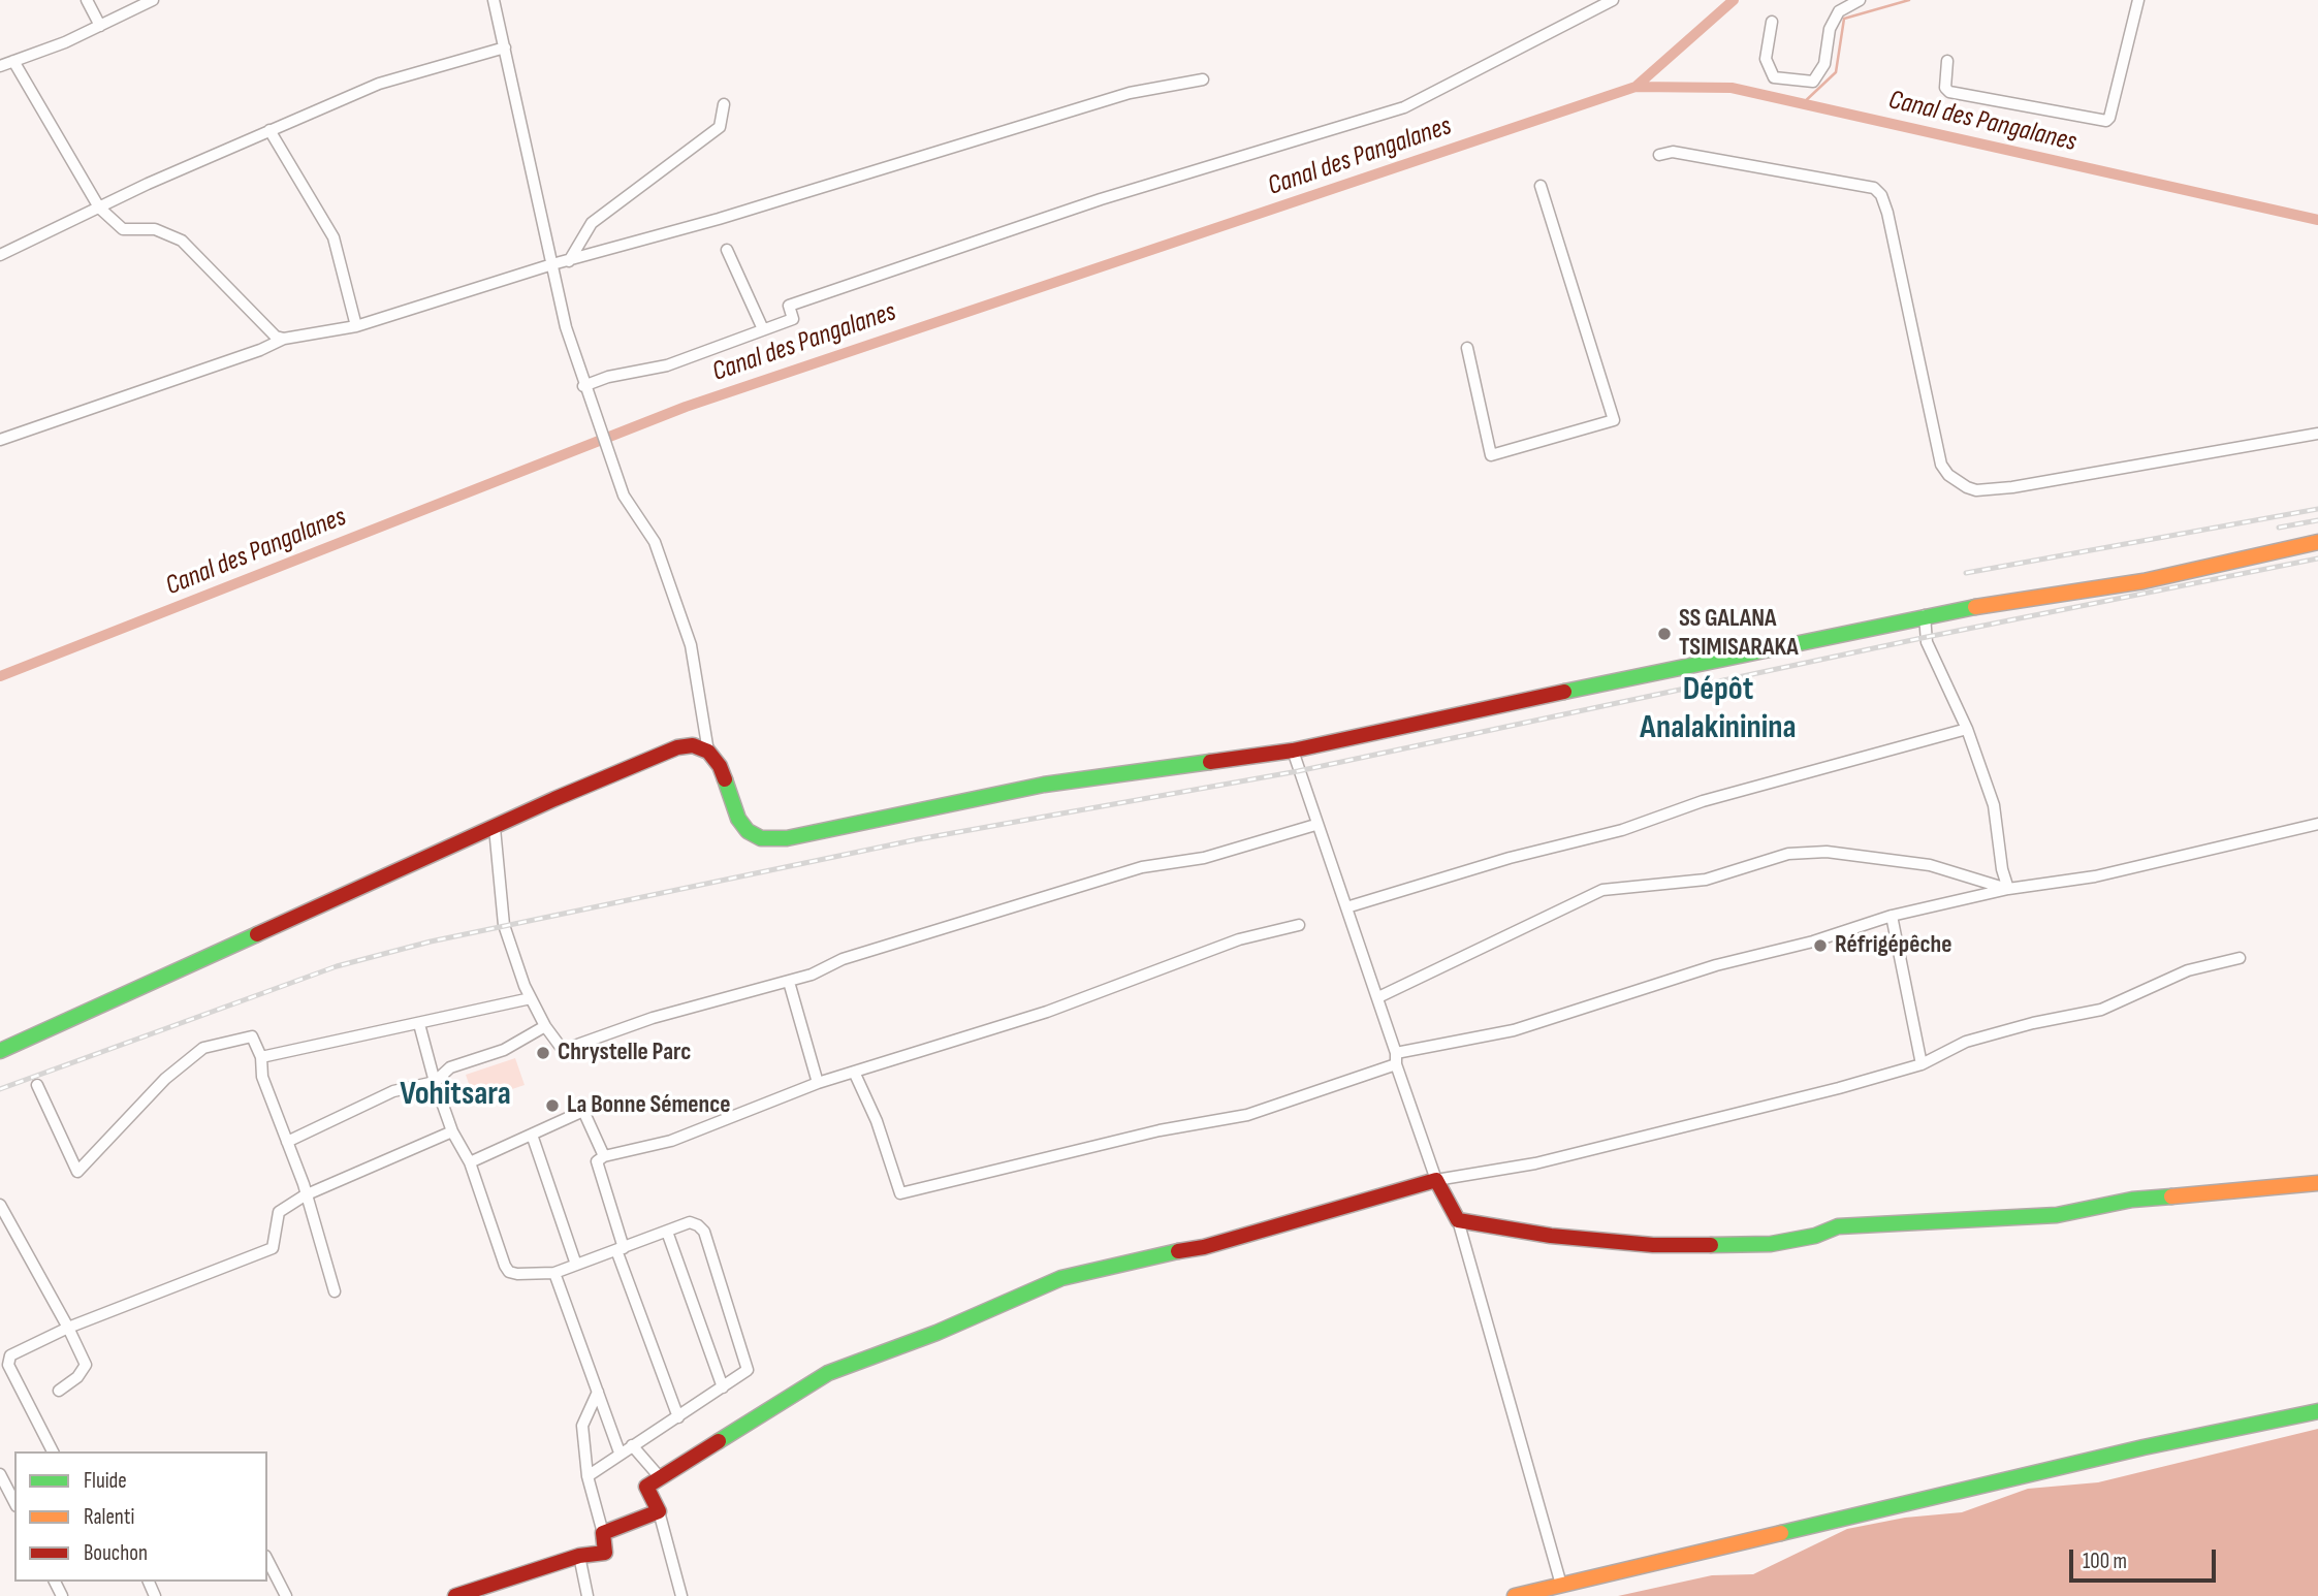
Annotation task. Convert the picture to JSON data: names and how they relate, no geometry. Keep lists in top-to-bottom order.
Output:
{
  "districts": ["Dépôt Analakininina", "Vohitsara"],
  "water": ["Canal des Pangalanes"],
  "places": [
    "SS GALANA TSIMISARAKA",
    "Réfrigépêche",
    "Chrystelle Parc",
    "La Bonne Sémence"
  ],
  "legend": ["Fluide", "Ralenti", "Bouchon"],
  "scale_bar": "100 m"
}
